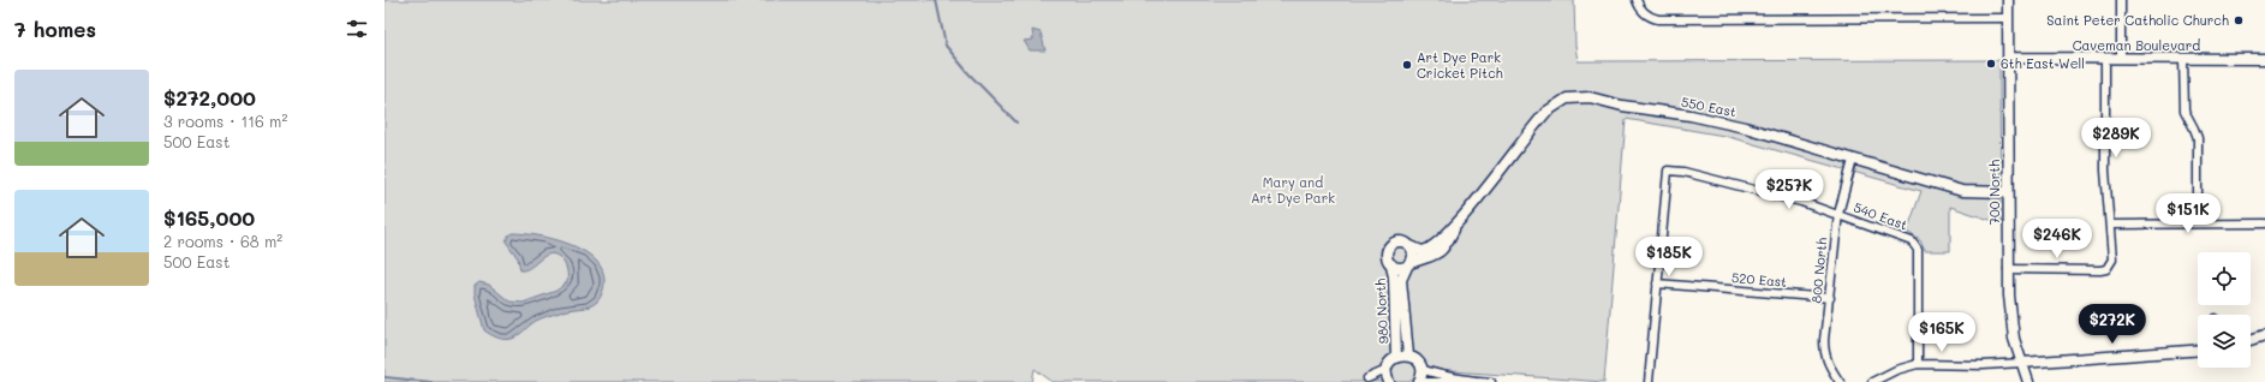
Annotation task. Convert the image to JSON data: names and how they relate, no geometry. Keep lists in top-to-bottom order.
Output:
{
  "streets": {
    "street": [
      "Caveman Boulevard",
      "550 East",
      "700 North",
      "540 East",
      "800 North",
      "520 East",
      "980 North"
    ]
  },
  "crossings": [
    ["Caveman Boulevard", "700 North"],
    ["550 East", "700 North"],
    ["550 East", "800 North"],
    ["550 East", "980 North"],
    ["540 East", "800 North"],
    ["540 East", "520 East"],
    ["800 North", "520 East"]
  ],
  "parks": ["Mary and Art Dye Park"],
  "places": ["Saint Peter Catholic Church", "6th East Well", "Art Dye Park Cricket Pitch"],
  "page": {
    "heading": "7 homes",
    "list": [
      {
        "name": "$272,000",
        "note": "3 rooms · 116 m² · 500 East"
      },
      {
        "name": "$165,000",
        "note": "2 rooms · 68 m² · 500 East"
      }
    ],
    "price": [
      "$289K",
      "$257K",
      "$151K",
      "$246K",
      "$185K",
      "$272K",
      "$165K"
    ]
  }
}
